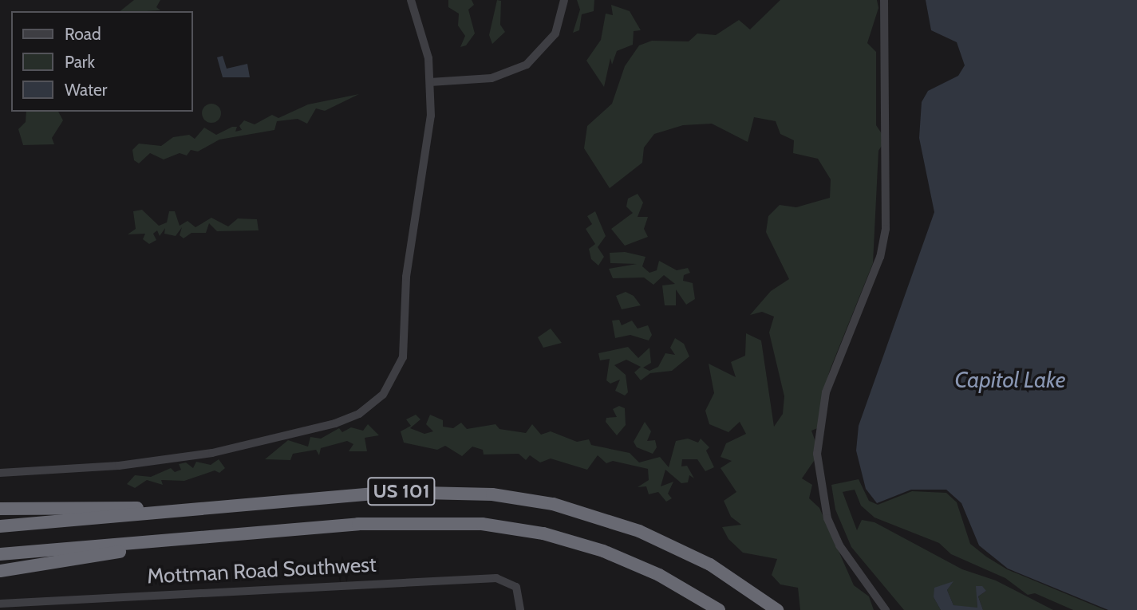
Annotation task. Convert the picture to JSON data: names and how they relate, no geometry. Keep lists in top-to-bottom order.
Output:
{
  "streets": {
    "highway": ["US 101"],
    "street": ["Mottman Road Southwest"]
  },
  "water": ["Capitol Lake"],
  "legend": ["Road", "Park", "Water"]
}
